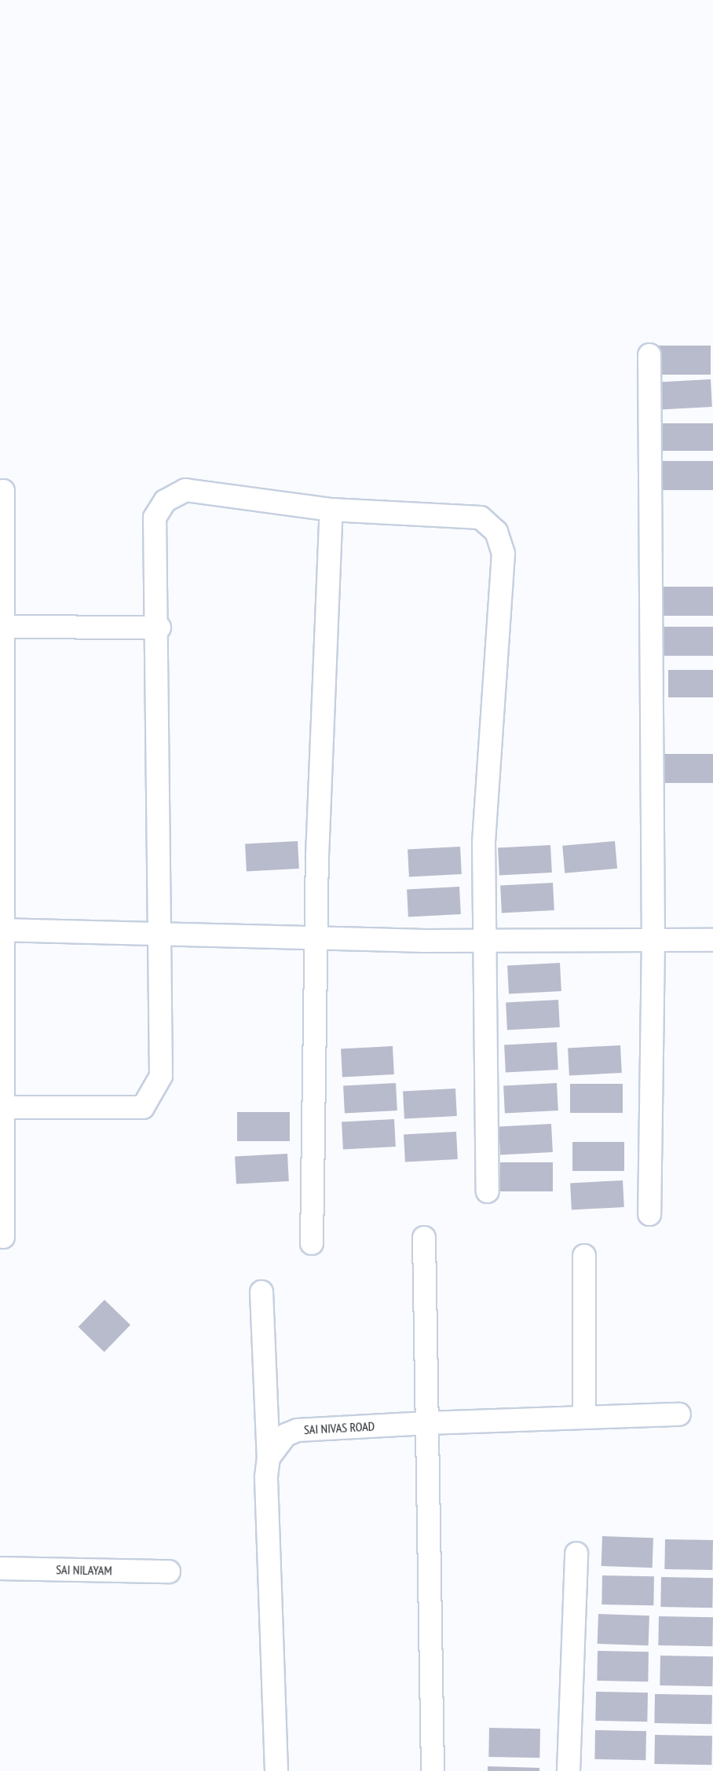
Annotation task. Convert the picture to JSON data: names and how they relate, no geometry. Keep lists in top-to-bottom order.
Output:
{
  "streets": {
    "street": ["SAI NIVAS ROAD", "SAI NILAYAM"]
  }
}
